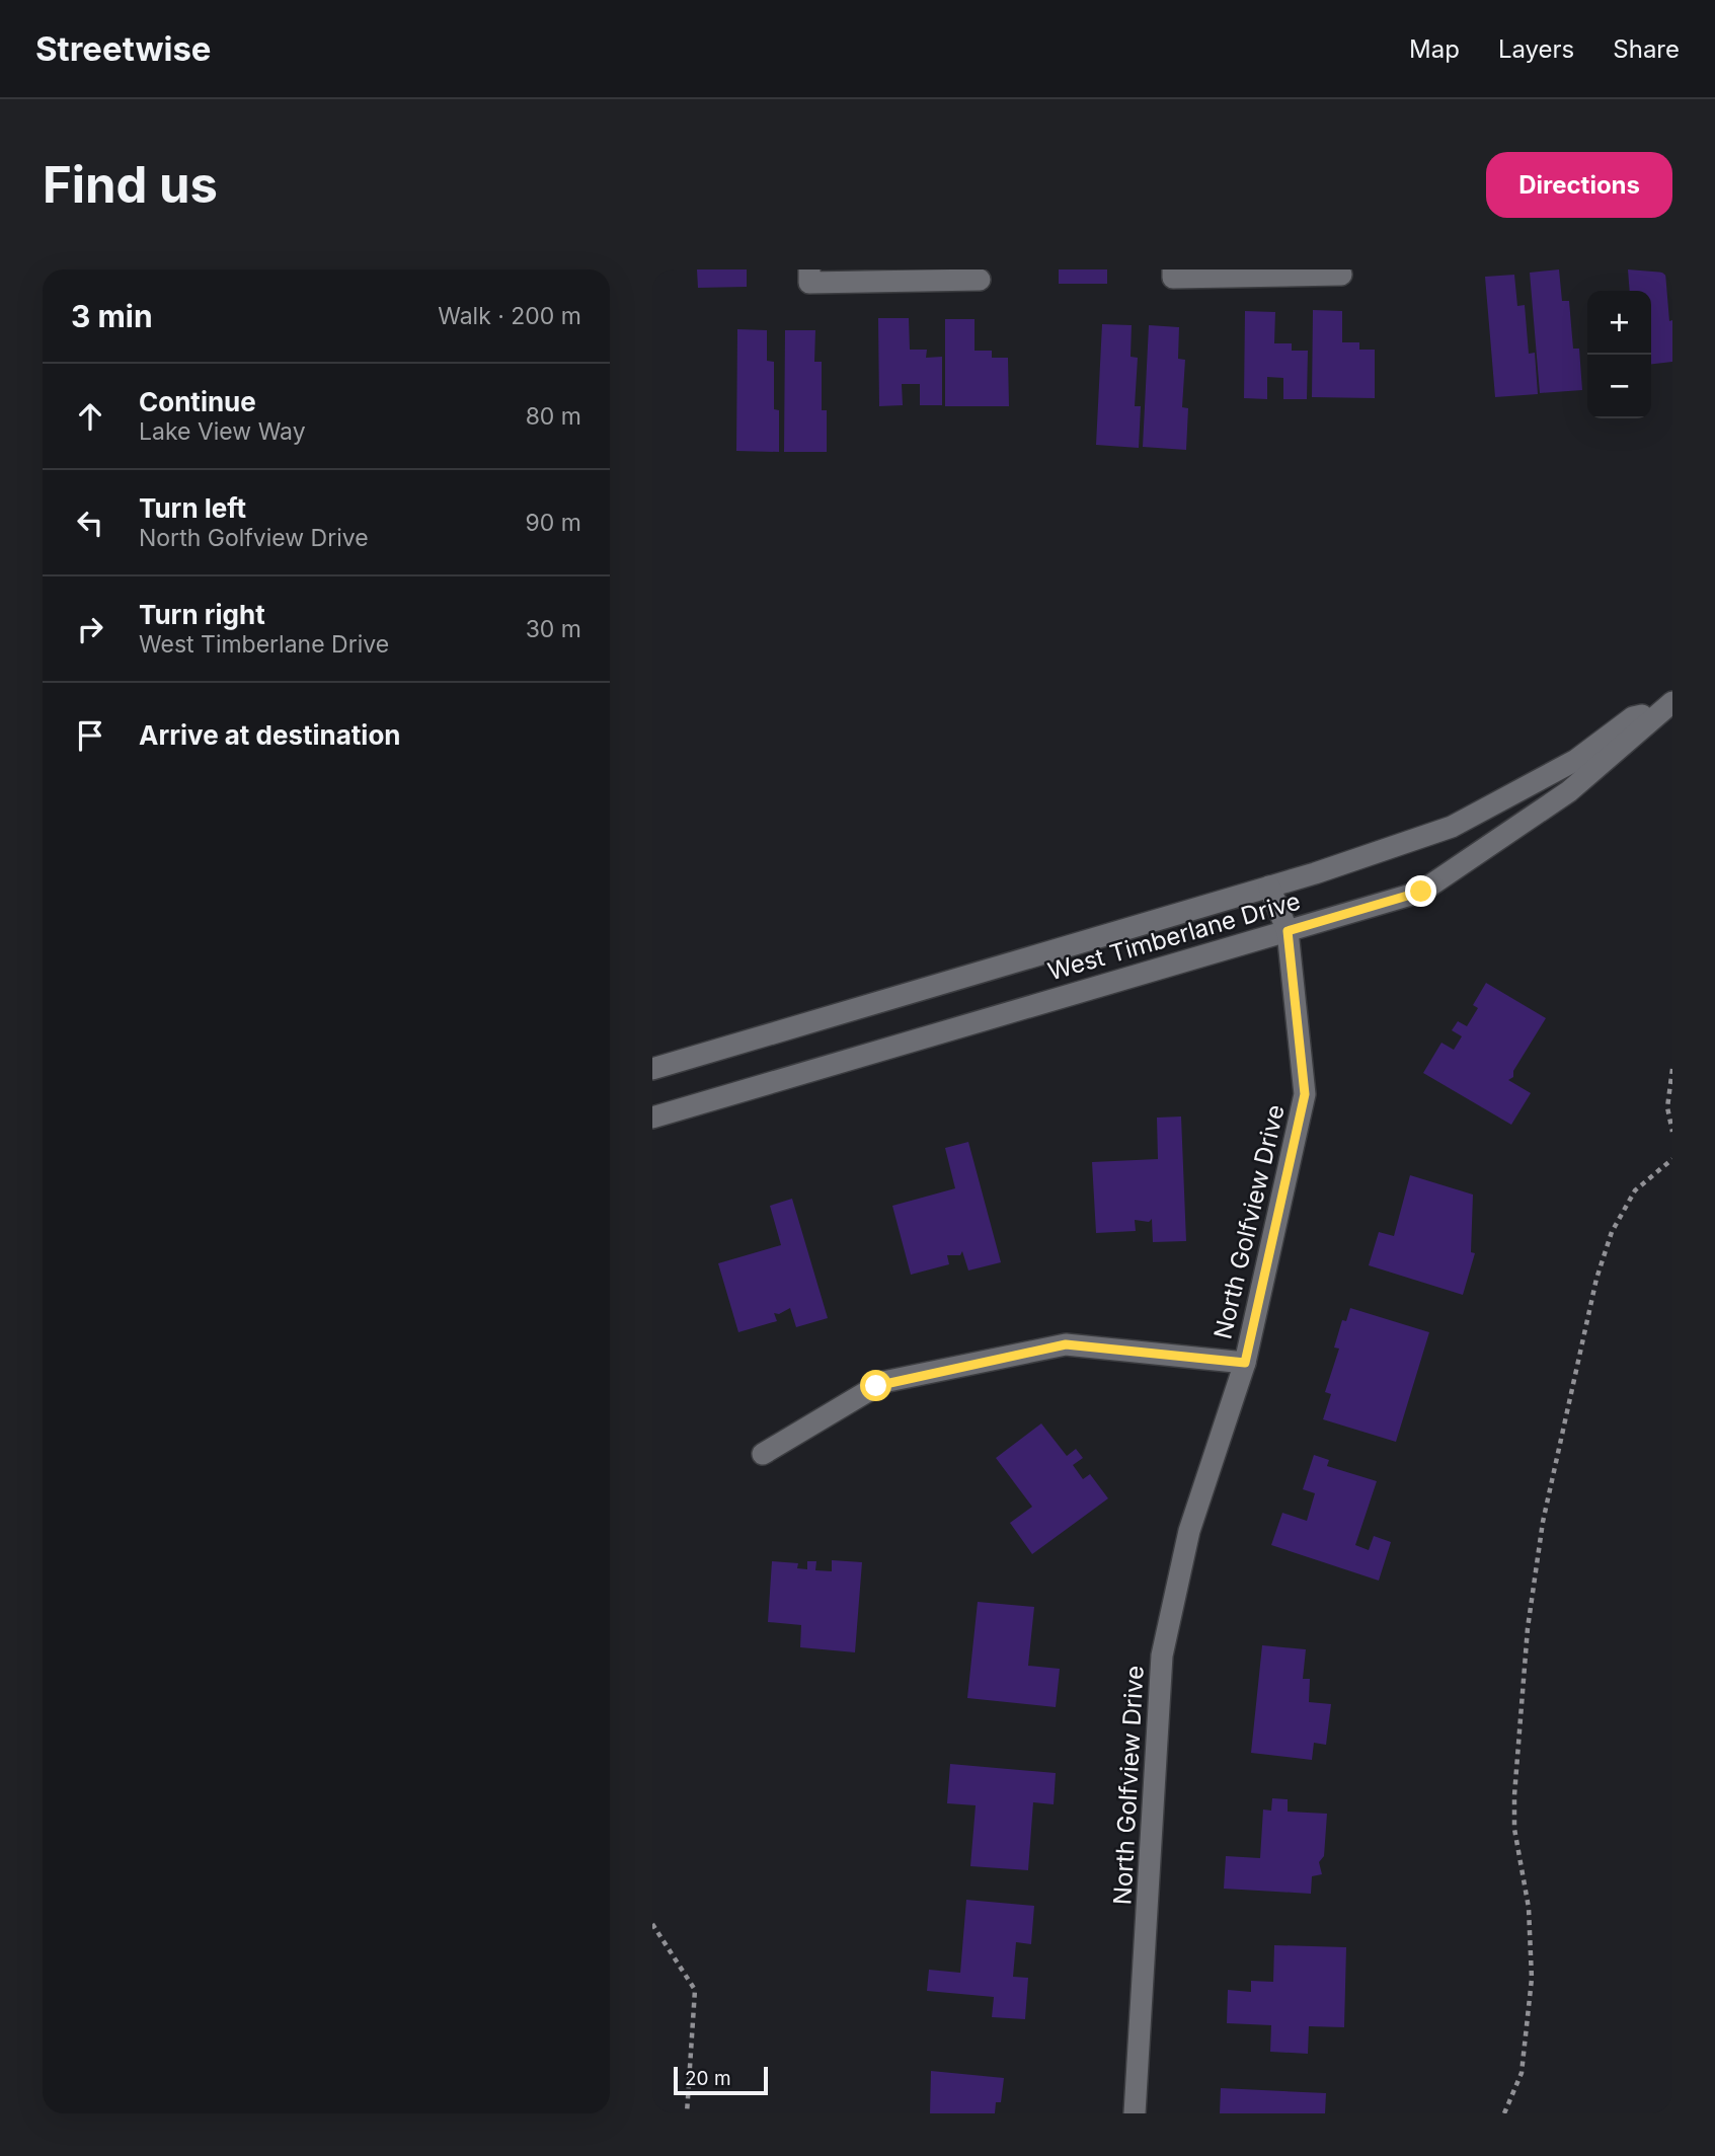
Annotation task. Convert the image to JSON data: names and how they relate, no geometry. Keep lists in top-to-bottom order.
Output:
{
  "streets": {
    "street": ["West Timberlane Drive", "North Golfview Drive"]
  },
  "crossings": [
    ["West Timberlane Drive", "North Golfview Drive"]
  ],
  "scale_bar": "20 m",
  "page": {
    "header": "Streetwise",
    "nav": ["Map", "Layers", "Share"],
    "buttons": "Directions",
    "title": "Find us",
    "heading": ["3 min", "Walk · 200 m"],
    "map_buttons": ["+", "−"],
    "list": [
      ["Continue", "Lake View Way", "80 m"],
      ["Turn left", "North Golfview Drive", "90 m"],
      ["Turn right", "West Timberlane Drive", "30 m"],
      "Arrive at destination"
    ],
    "scale": "20 m"
  }
}
